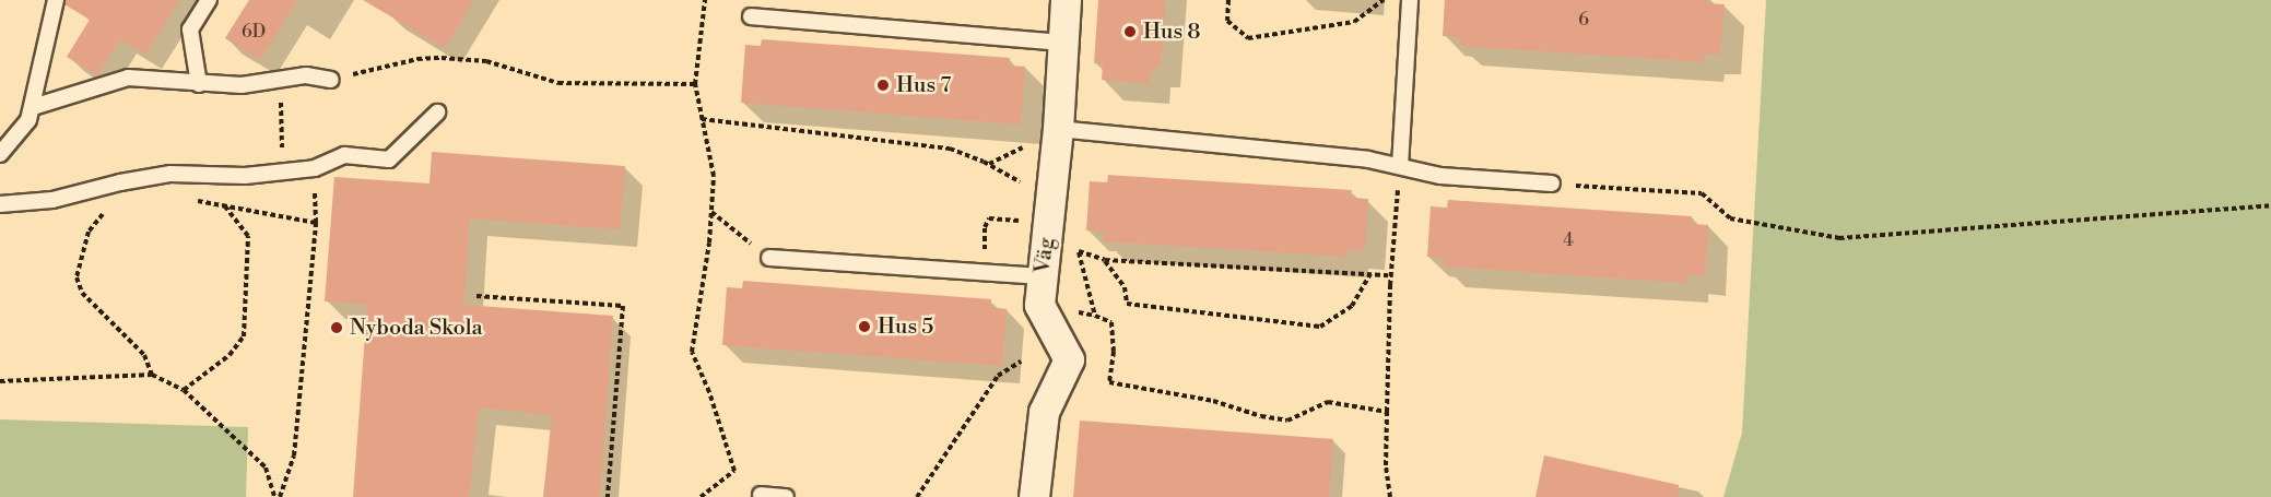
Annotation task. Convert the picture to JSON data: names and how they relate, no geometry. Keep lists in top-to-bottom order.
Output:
{
  "streets": {
    "street": ["Väg"]
  },
  "places": [
    "Hus 8",
    "Hus 7",
    "Hus 5",
    "Nyboda Skola"
  ],
  "house_numbers": ["6", "6D", "4"]
}
